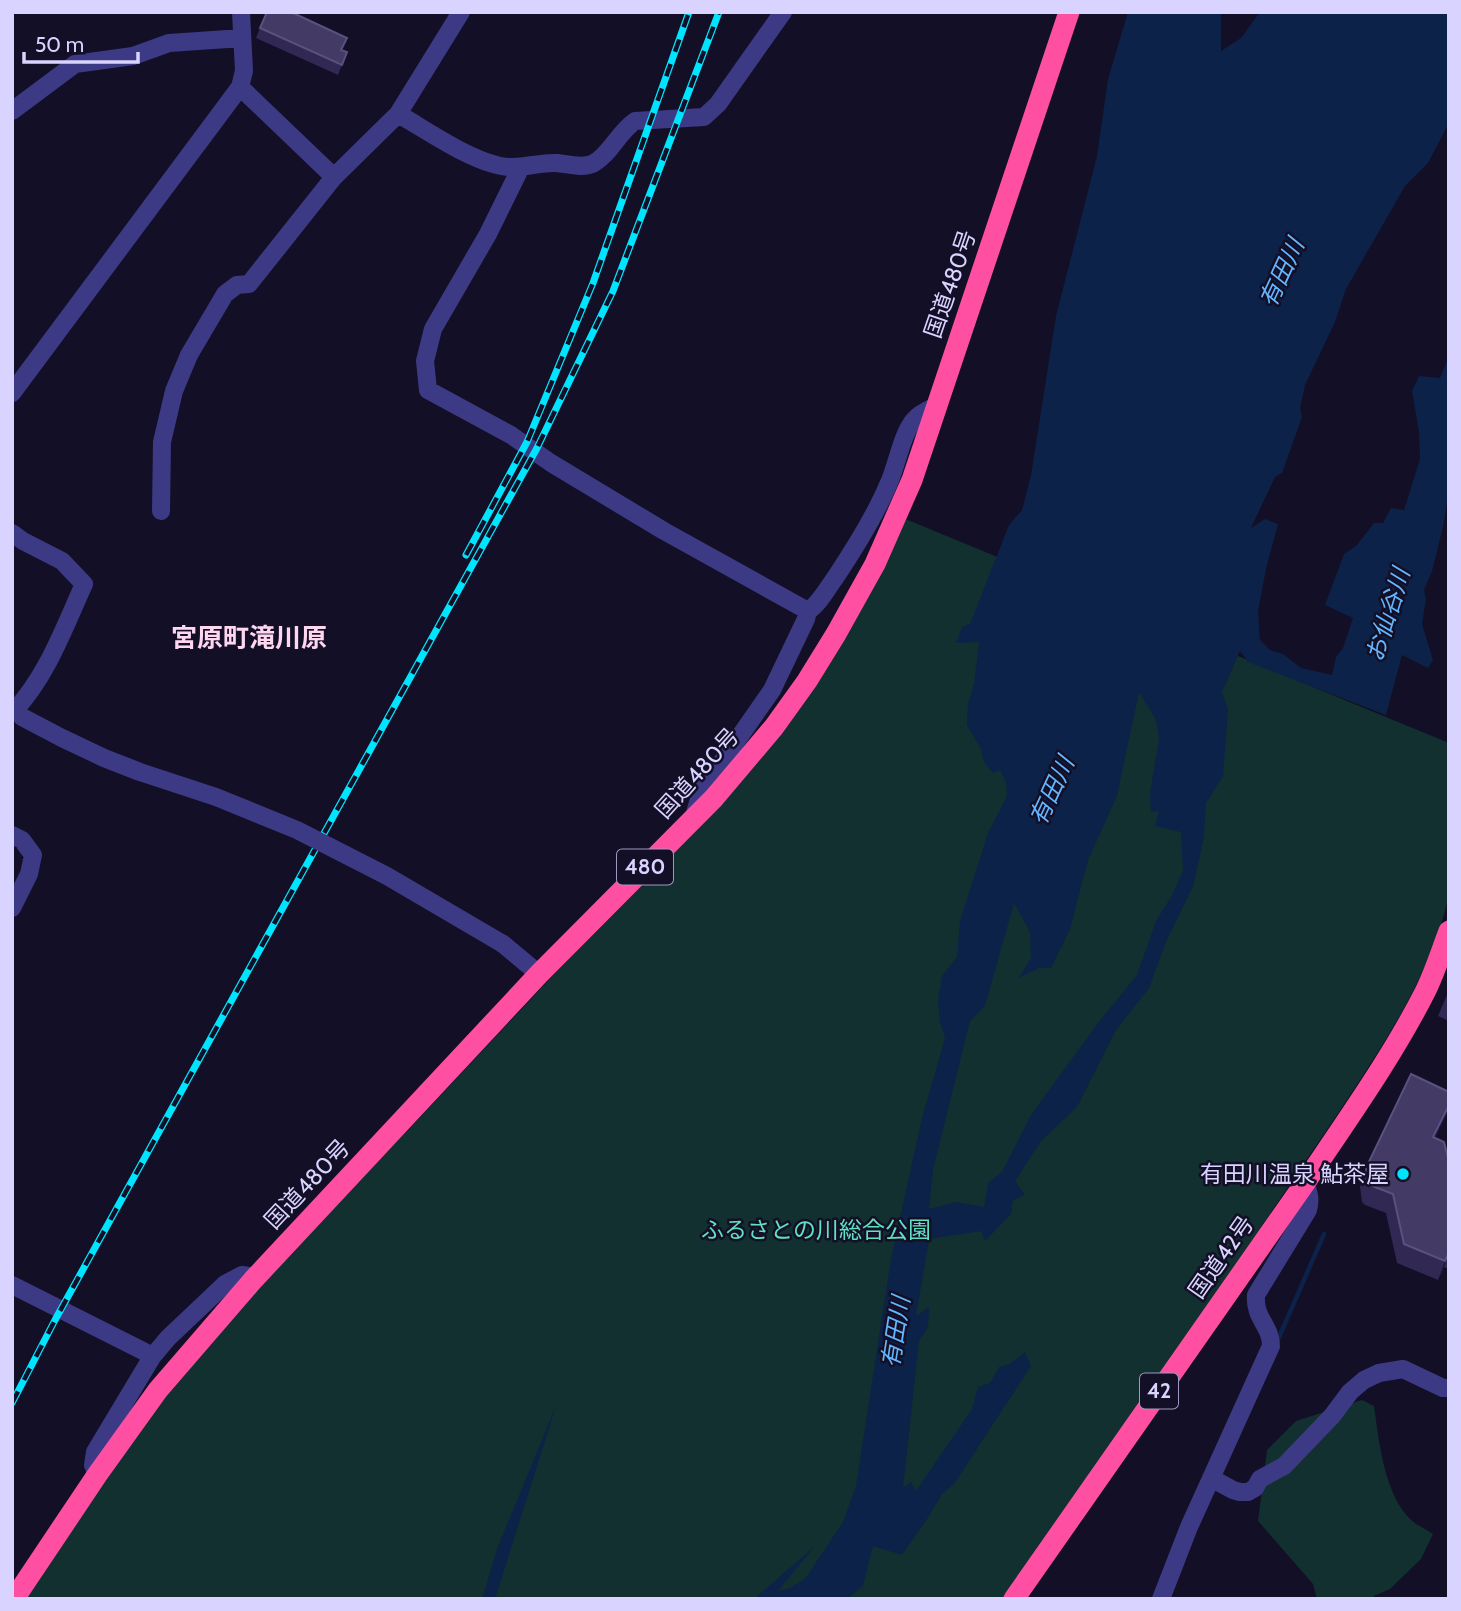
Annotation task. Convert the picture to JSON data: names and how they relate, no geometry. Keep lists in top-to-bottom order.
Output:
{
  "streets": {
    "highway": [
      "国道480号",
      "480",
      "国道42号",
      "42"
    ]
  },
  "districts": ["宮原町滝川原"],
  "water": ["有田川", "お仙谷川"],
  "parks": ["ふるさとの川総合公園"],
  "places": ["有田川温泉 鮎茶屋"],
  "scale_bar": "50 m"
}
